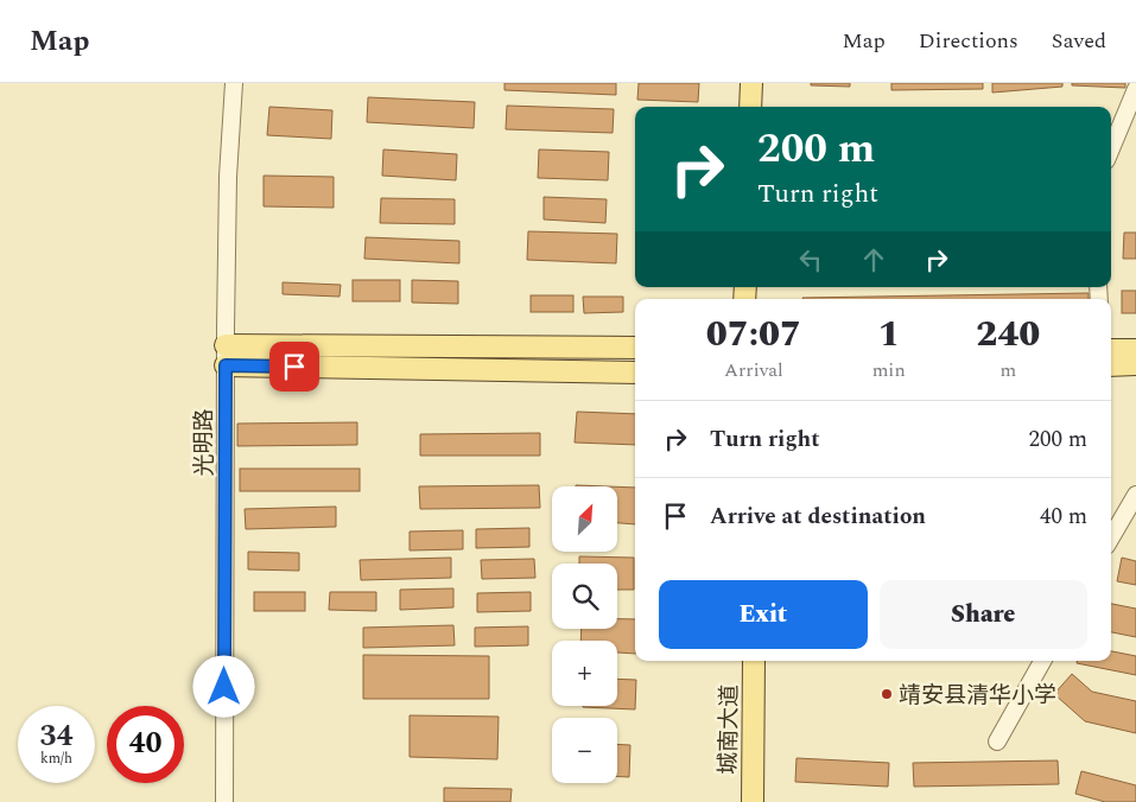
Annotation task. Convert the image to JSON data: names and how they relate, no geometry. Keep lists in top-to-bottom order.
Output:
{
  "streets": {
    "main road": ["城南大道"],
    "street": ["光明路"]
  },
  "places": ["靖安县清华小学"],
  "north": "top right",
  "page": {
    "header": "Map",
    "nav": ["Map", "Directions", "Saved"],
    "turn": ["200 m", "Turn right"],
    "eta": [
      "07:07",
      "Arrival",
      "1",
      "min",
      "240",
      "m"
    ],
    "list": [
      {
        "name": "Turn right",
        "value": "200 m"
      },
      {
        "name": "Arrive at destination",
        "value": "40 m"
      }
    ],
    "map_buttons": ["+", "−"],
    "buttons": ["Exit", "Share"],
    "speed": "34 km/h",
    "limit": "40"
  }
}
